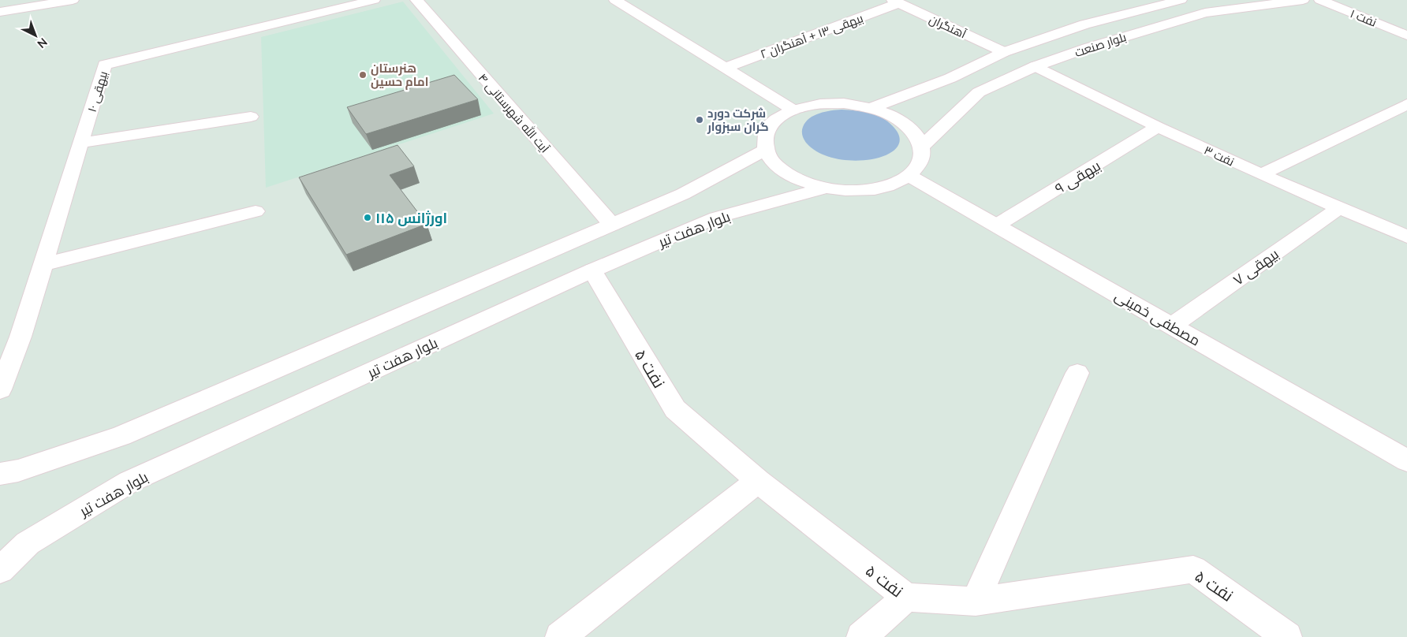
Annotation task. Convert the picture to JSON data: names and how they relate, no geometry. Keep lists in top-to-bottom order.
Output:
{
  "streets": {
    "street": [
      "نفت ۱",
      "آهنگران",
      "بیهقی ۱۳ + آهنگران ۲",
      "بلوار صنعت",
      "بیهقی ۱۰",
      "آیت الله شهرستانی ۴",
      "نفت ۳",
      "بیهقی ۹",
      "بلوار هفت تیر",
      "بیهقی ۷",
      "مصطفی خمینی",
      "نفت ۵"
    ]
  },
  "crossings": [
    ["آهنگران", "بیهقی ۱۳ + آهنگران ۲"],
    ["آهنگران", "بلوار صنعت"],
    ["بلوار صنعت", "نفت ۳"],
    ["نفت ۳", "بیهقی ۹"],
    ["نفت ۳", "بیهقی ۷"],
    ["بیهقی ۹", "مصطفی خمینی"],
    ["بلوار هفت تیر", "نفت ۵"],
    ["بیهقی ۷", "مصطفی خمینی"]
  ],
  "places": ["هنرستان امام حسین", "شرکت دورد گران سبزوار", "اورژانس ۱۱۵"],
  "north": "bottom right"
}
